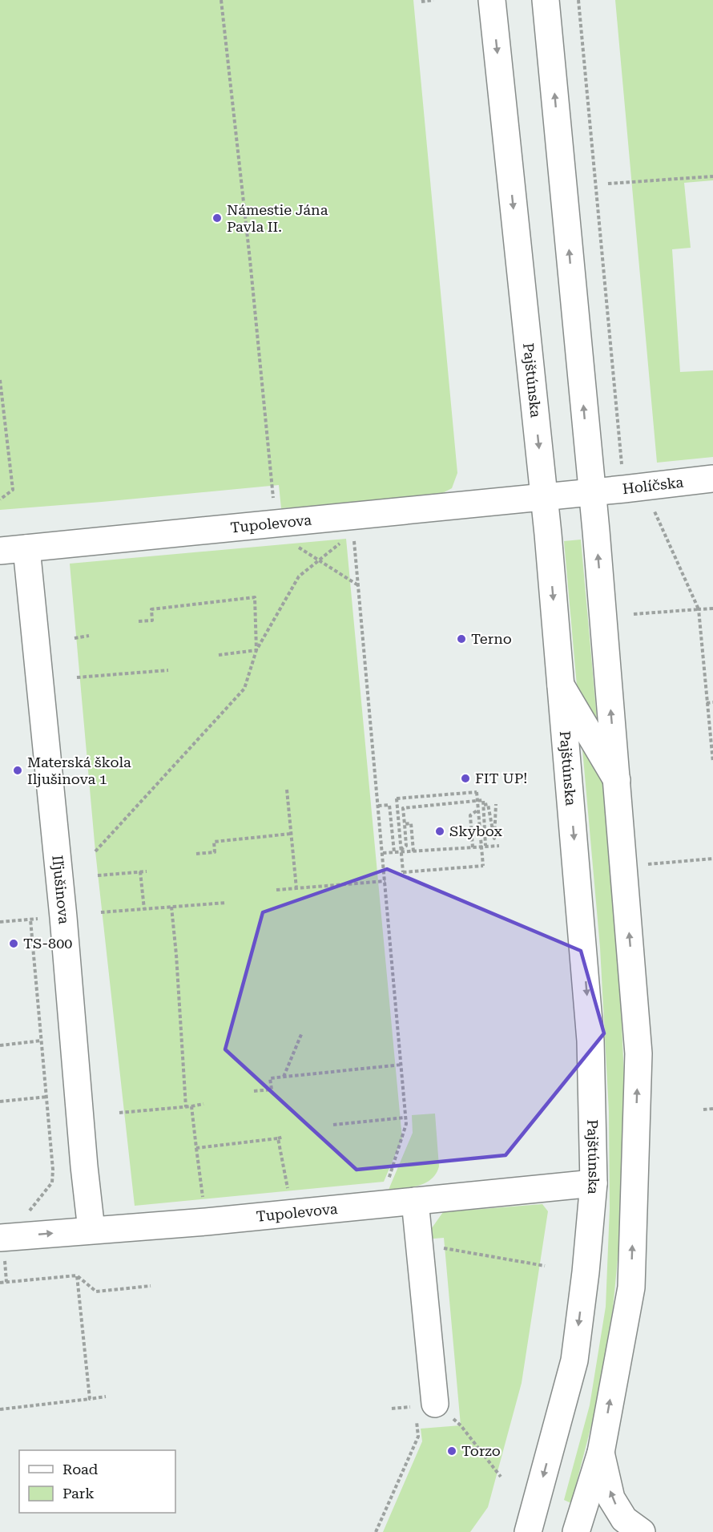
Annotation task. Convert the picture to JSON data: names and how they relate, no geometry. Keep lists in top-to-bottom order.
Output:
{
  "streets": {
    "main road": [
      "Pajštúnska",
      "Holíčska",
      "Tupolevova",
      "Iľjušinova"
    ]
  },
  "crossings": [
    ["Pajštúnska", "Holíčska"],
    ["Pajštúnska", "Tupolevova"],
    ["Holíčska", "Tupolevova"],
    ["Tupolevova", "Iľjušinova"]
  ],
  "places": [
    "Námestie Jána Pavla II.",
    "Terno",
    "Materská škola Iljušinova 1",
    "FIT UP!",
    "Skybox",
    "TS-800",
    "Torzo"
  ],
  "legend": ["Road", "Park"]
}
